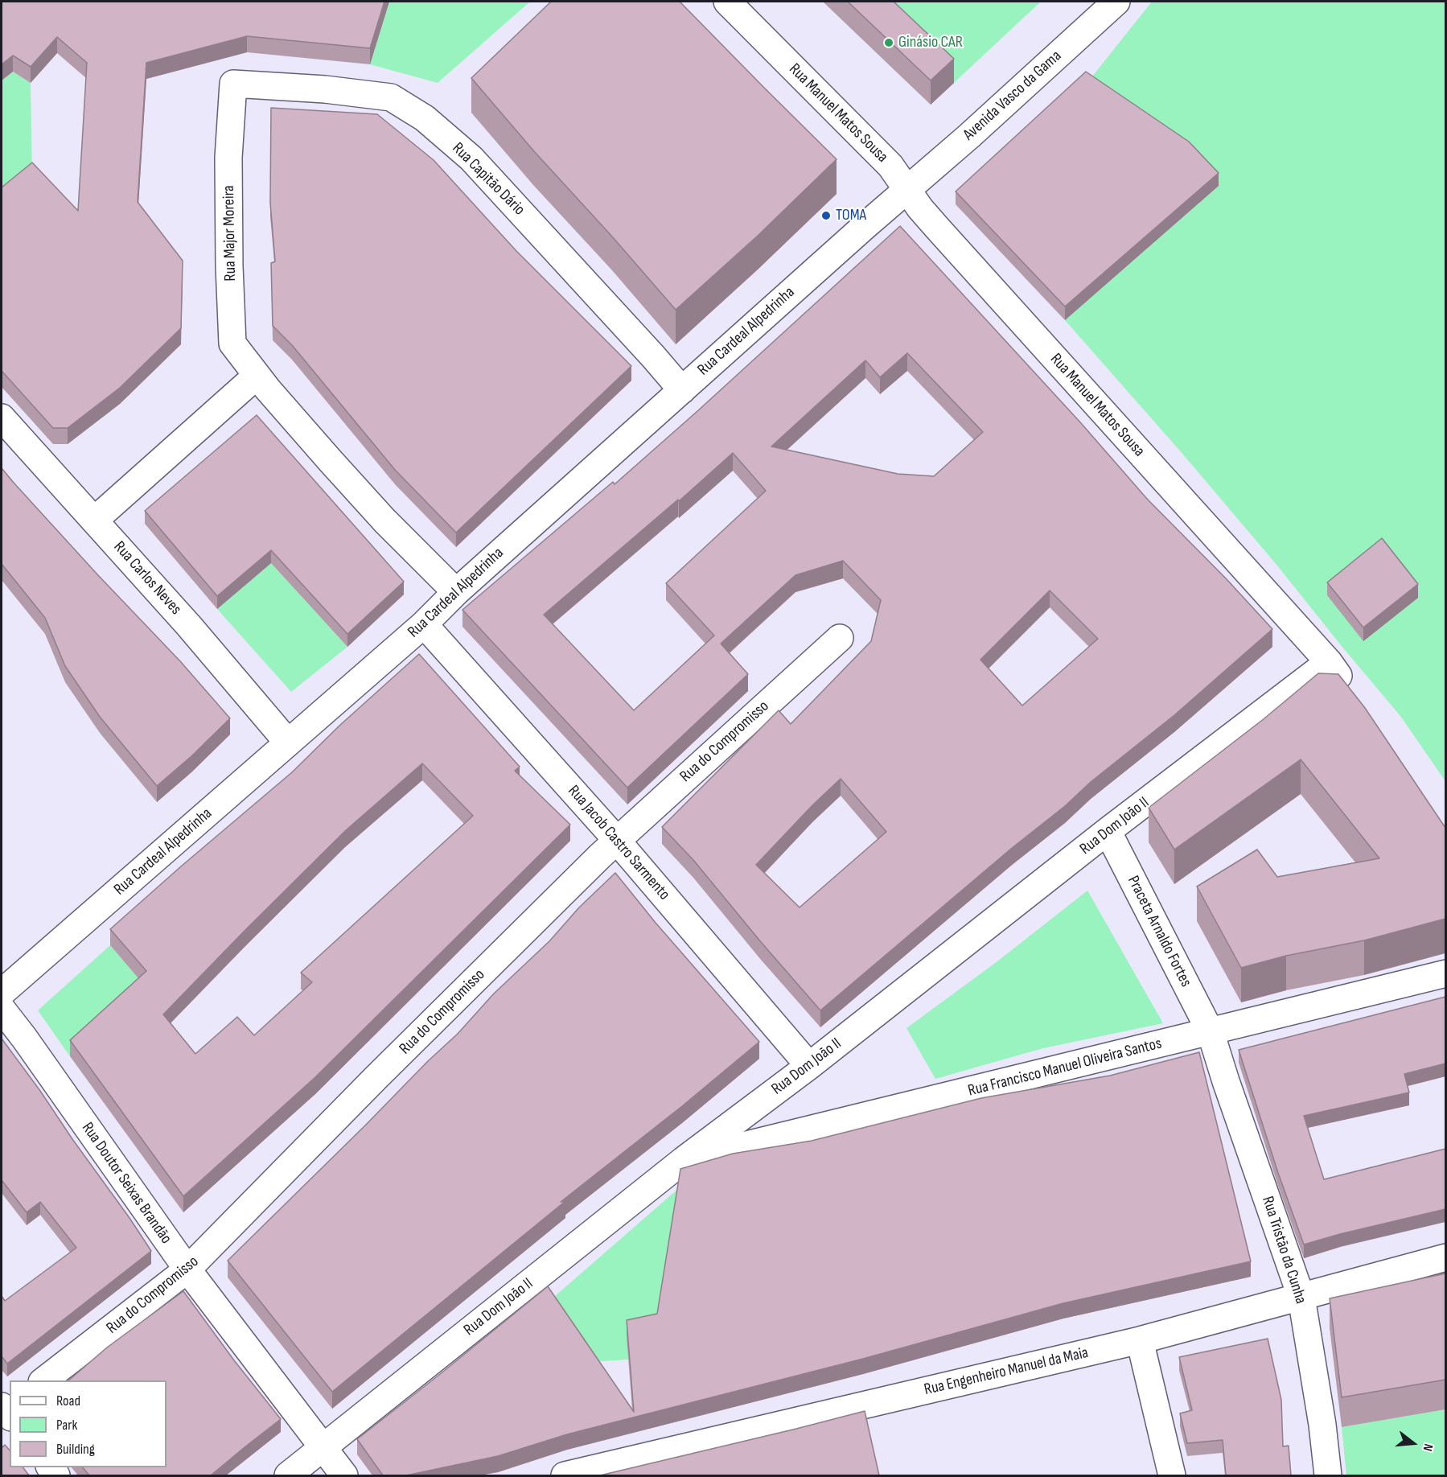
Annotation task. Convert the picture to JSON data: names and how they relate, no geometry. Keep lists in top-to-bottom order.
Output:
{
  "streets": {
    "street": [
      "Avenida Vasco da Gama",
      "Rua Manuel Matos Sousa",
      "Rua Capitão Dário",
      "Rua Major Moreira",
      "Rua Cardeal Alpedrinha",
      "Rua Carlos Neves",
      "Rua do Compromisso",
      "Rua Dom João II",
      "Rua Jacob Castro Sarmento",
      "Praceta Arnaldo Fortes",
      "Rua Francisco Manuel Oliveira Santos",
      "Rua Doutor Seixas Brandão",
      "Rua Tristão da Cunha",
      "Rua Engenheiro Manuel da Maia"
    ]
  },
  "crossings": [
    ["Avenida Vasco da Gama", "Rua Manuel Matos Sousa"],
    ["Avenida Vasco da Gama", "Rua Cardeal Alpedrinha"],
    ["Rua Manuel Matos Sousa", "Rua Cardeal Alpedrinha"],
    ["Rua Manuel Matos Sousa", "Rua Dom João II"],
    ["Rua Capitão Dário", "Rua Major Moreira"],
    ["Rua Capitão Dário", "Rua Cardeal Alpedrinha"],
    ["Rua Major Moreira", "Rua Cardeal Alpedrinha"],
    ["Rua Cardeal Alpedrinha", "Rua Carlos Neves"],
    ["Rua Cardeal Alpedrinha", "Rua Jacob Castro Sarmento"],
    ["Rua do Compromisso", "Rua Jacob Castro Sarmento"],
    ["Rua do Compromisso", "Rua Doutor Seixas Brandão"],
    ["Rua Dom João II", "Rua Jacob Castro Sarmento"],
    ["Rua Dom João II", "Praceta Arnaldo Fortes"],
    ["Rua Dom João II", "Rua Francisco Manuel Oliveira Santos"],
    ["Rua Dom João II", "Rua Doutor Seixas Brandão"],
    ["Praceta Arnaldo Fortes", "Rua Francisco Manuel Oliveira Santos"],
    ["Praceta Arnaldo Fortes", "Rua Tristão da Cunha"],
    ["Rua Francisco Manuel Oliveira Santos", "Rua Tristão da Cunha"],
    ["Rua Tristão da Cunha", "Rua Engenheiro Manuel da Maia"]
  ],
  "places": ["Ginásio CAR", "TOMA"],
  "legend": ["Road", "Park", "Building"],
  "north": "right"
}
